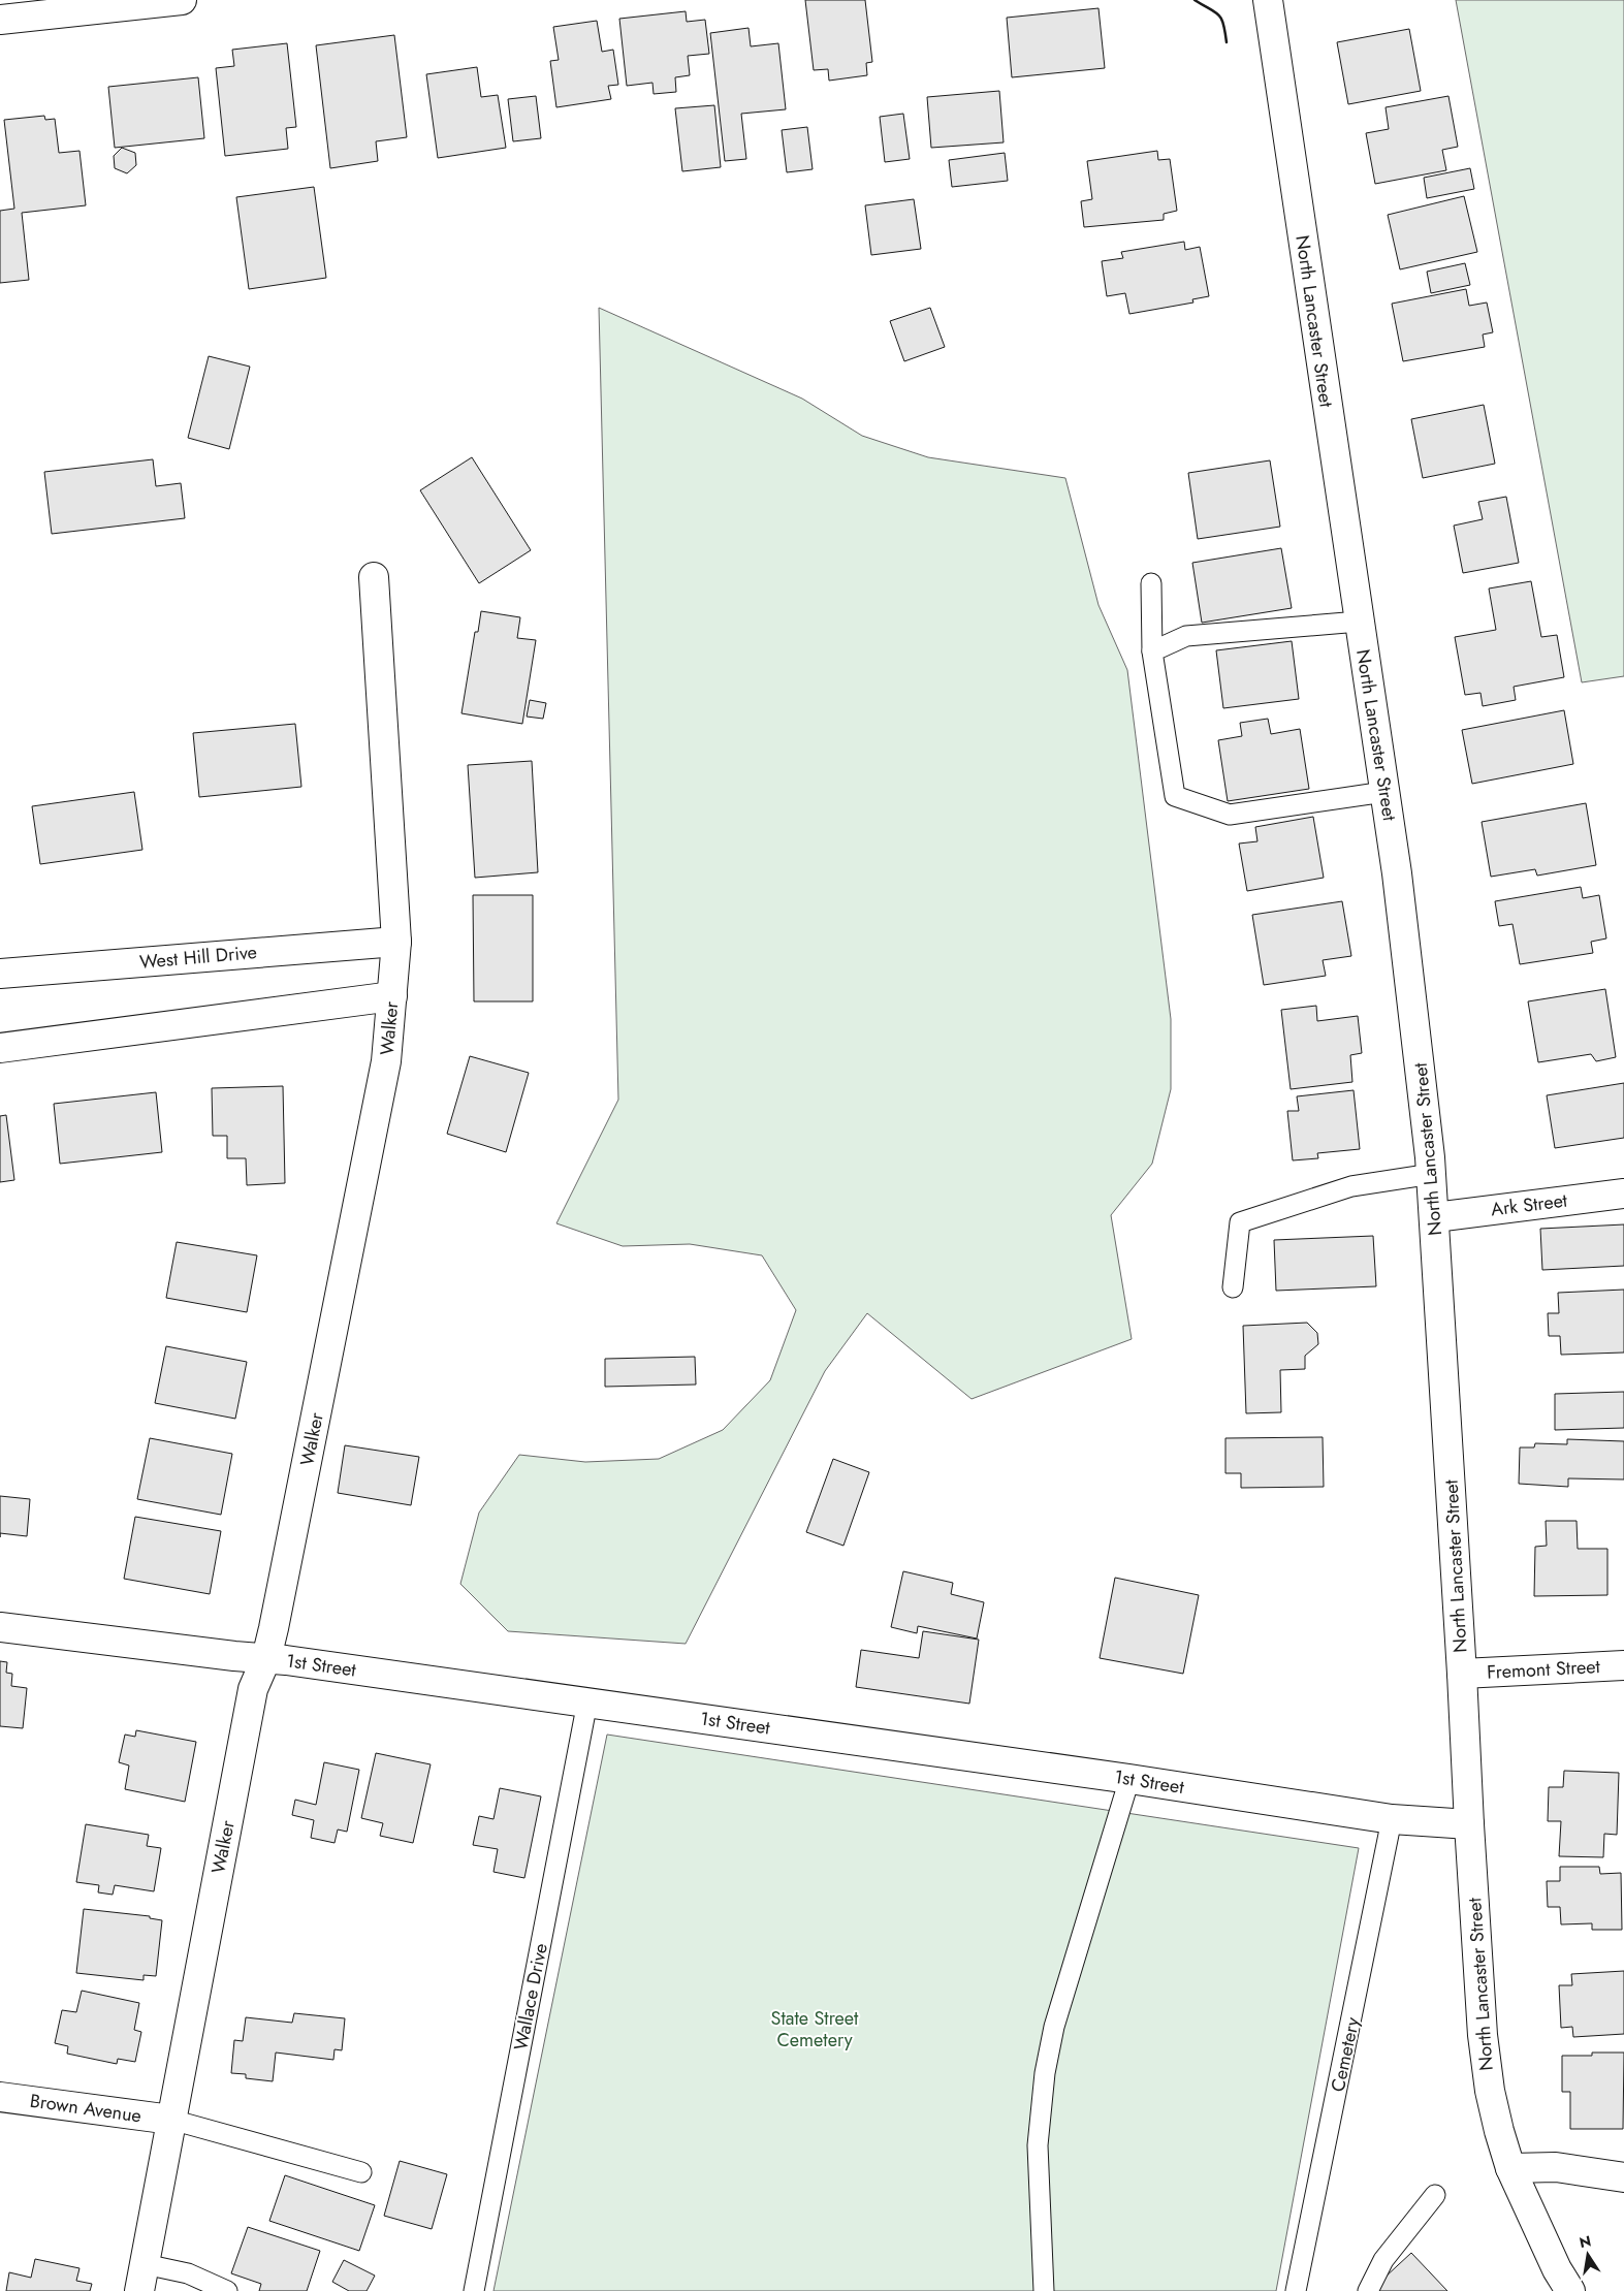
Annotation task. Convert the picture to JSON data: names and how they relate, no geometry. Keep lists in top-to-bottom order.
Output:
{
  "streets": {
    "street": [
      "North Lancaster Street",
      "West Hill Drive",
      "Walker",
      "Ark Street",
      "1st Street",
      "Fremont Street",
      "Brown Avenue"
    ],
    "lane": ["Wallace Drive", "Cemetery"]
  },
  "crossings": [
    ["North Lancaster Street", "Ark Street"],
    ["North Lancaster Street", "1st Street"],
    ["North Lancaster Street", "Fremont Street"],
    ["West Hill Drive", "Walker"],
    ["Walker", "1st Street"],
    ["Walker", "Brown Avenue"],
    ["1st Street", "Wallace Drive"],
    ["1st Street", "Cemetery"]
  ],
  "parks": ["State Street Cemetery"],
  "north": "top"
}
